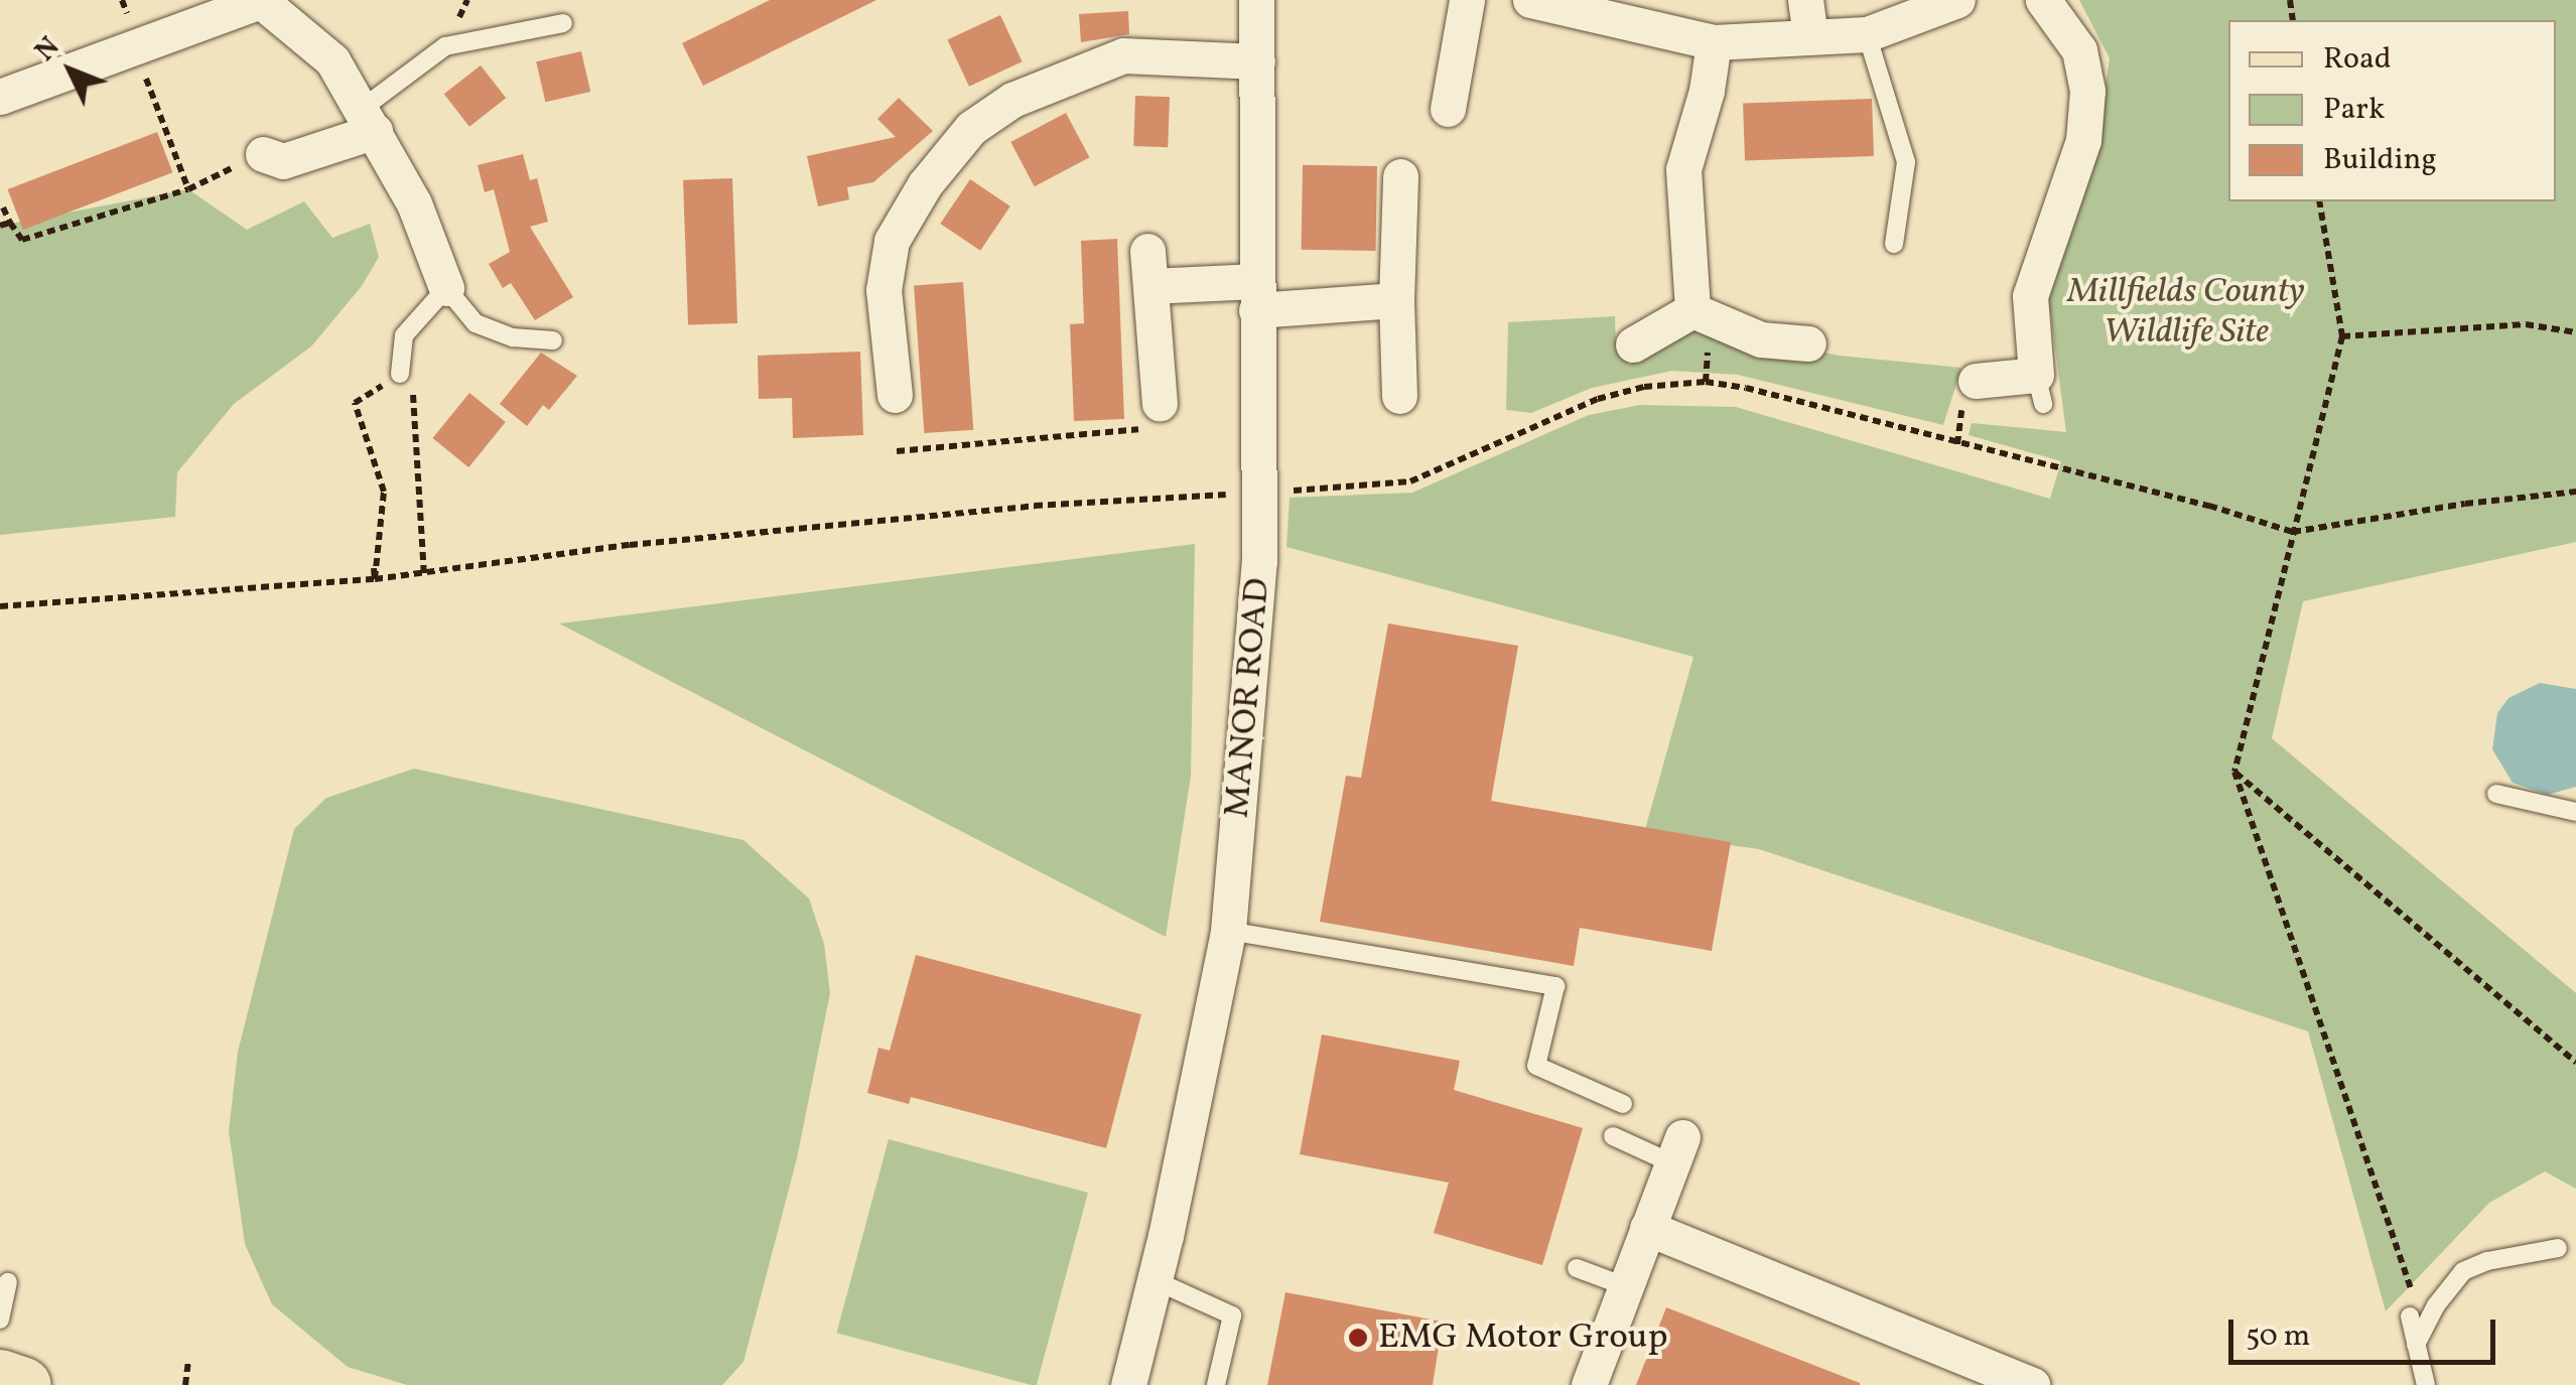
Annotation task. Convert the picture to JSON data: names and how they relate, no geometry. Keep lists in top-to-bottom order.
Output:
{
  "streets": {
    "street": ["MANOR ROAD"]
  },
  "parks": ["Millfields County Wildlife Site"],
  "places": ["EMG Motor Group"],
  "legend": ["Road", "Park", "Building"],
  "scale_bar": "50 m",
  "north": "top left"
}
